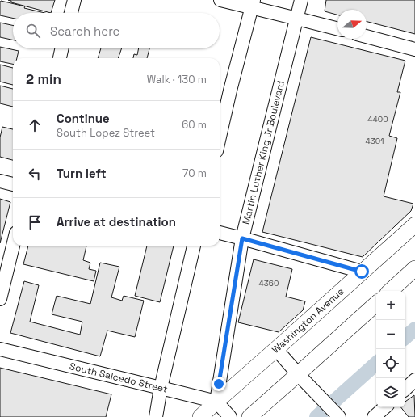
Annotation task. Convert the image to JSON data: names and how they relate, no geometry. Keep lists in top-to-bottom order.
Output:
{
  "streets": {
    "street": ["Martin Luther King Jr Boulevard", "Washington Avenue", "South Salcedo Street"]
  },
  "crossings": [
    ["Martin Luther King Jr Boulevard", "Washington Avenue"],
    ["Martin Luther King Jr Boulevard", "South Salcedo Street"],
    ["Washington Avenue", "South Salcedo Street"]
  ],
  "house_numbers": ["4400", "4301", "4360"],
  "north": "right",
  "page": {
    "search": "Search here",
    "heading": ["2 min", "Walk · 130 m"],
    "list": [
      ["Continue", "South Lopez Street", "60 m"],
      ["Turn left", "70 m"],
      "Arrive at destination"
    ],
    "map_buttons": ["+", "−"]
  }
}
